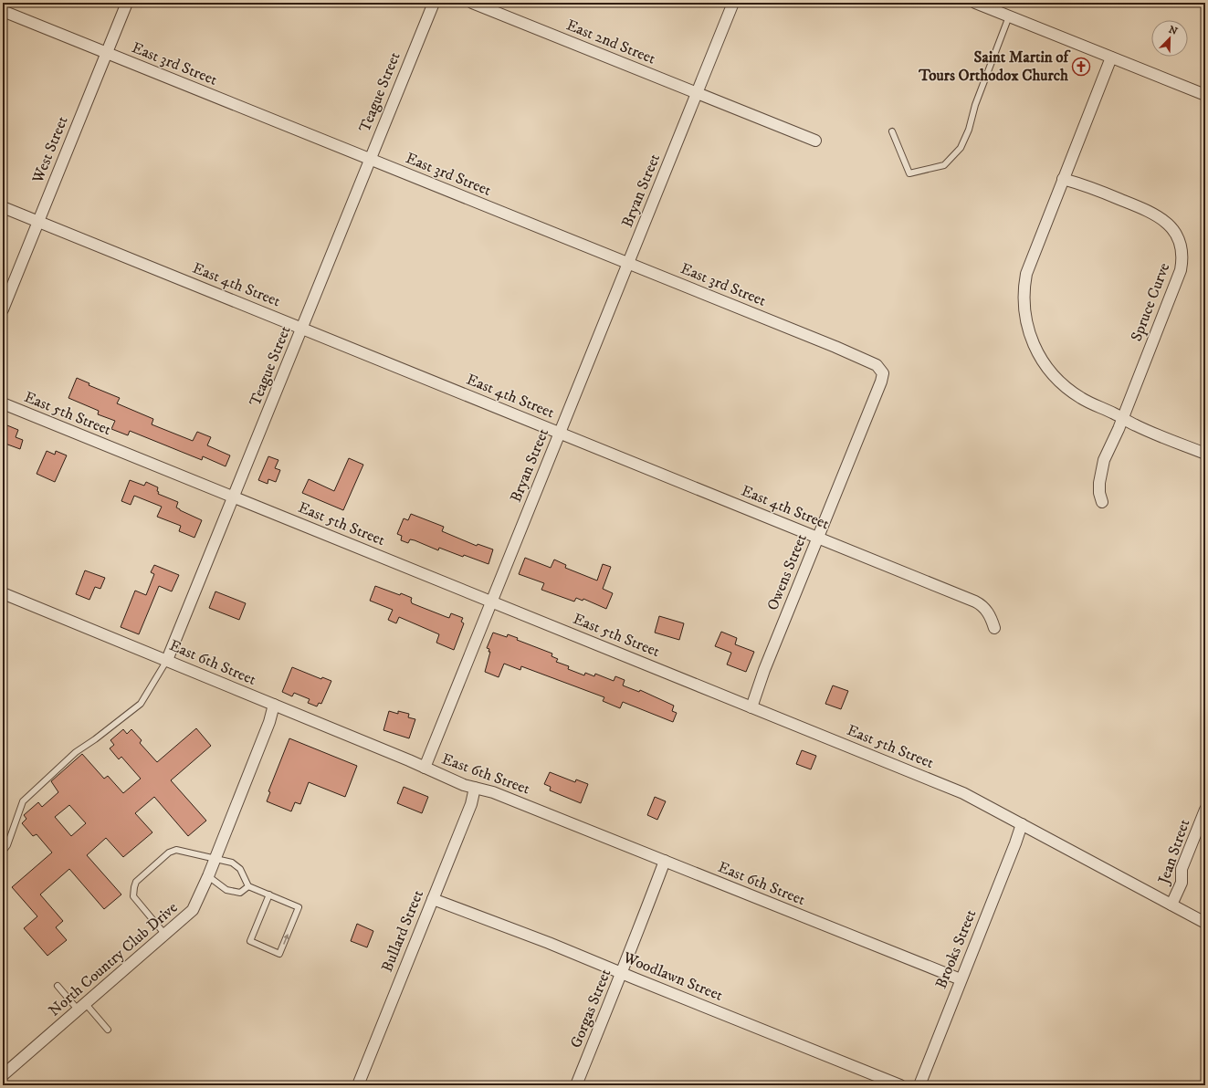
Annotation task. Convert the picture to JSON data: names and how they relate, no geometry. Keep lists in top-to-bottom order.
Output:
{
  "streets": {
    "street": [
      "East 2nd Street",
      "East 3rd Street",
      "Teague Street",
      "West Street",
      "Bryan Street",
      "East 4th Street",
      "Spruce Curve",
      "East 5th Street",
      "Owens Street",
      "East 6th Street",
      "Jean Street",
      "Bullard Street",
      "Brooks Street",
      "North Country Club Drive",
      "Woodlawn Street",
      "Gorgas Street"
    ]
  },
  "crossings": [
    ["East 2nd Street", "Bryan Street"],
    ["East 3rd Street", "Teague Street"],
    ["East 3rd Street", "West Street"],
    ["East 3rd Street", "Bryan Street"],
    ["East 3rd Street", "Owens Street"],
    ["Teague Street", "East 4th Street"],
    ["Teague Street", "East 5th Street"],
    ["Teague Street", "East 6th Street"],
    ["West Street", "East 4th Street"],
    ["Bryan Street", "East 4th Street"],
    ["Bryan Street", "East 5th Street"],
    ["Bryan Street", "East 6th Street"],
    ["East 4th Street", "Owens Street"],
    ["East 5th Street", "Owens Street"],
    ["East 5th Street", "Jean Street"],
    ["East 5th Street", "Brooks Street"],
    ["East 6th Street", "Bullard Street"],
    ["East 6th Street", "Brooks Street"],
    ["East 6th Street", "North Country Club Drive"],
    ["East 6th Street", "Gorgas Street"],
    ["Bullard Street", "Woodlawn Street"],
    ["Woodlawn Street", "Gorgas Street"]
  ],
  "places": {
    "church": ["Saint Martin of Tours Orthodox Church"]
  },
  "north": "top right"
}
